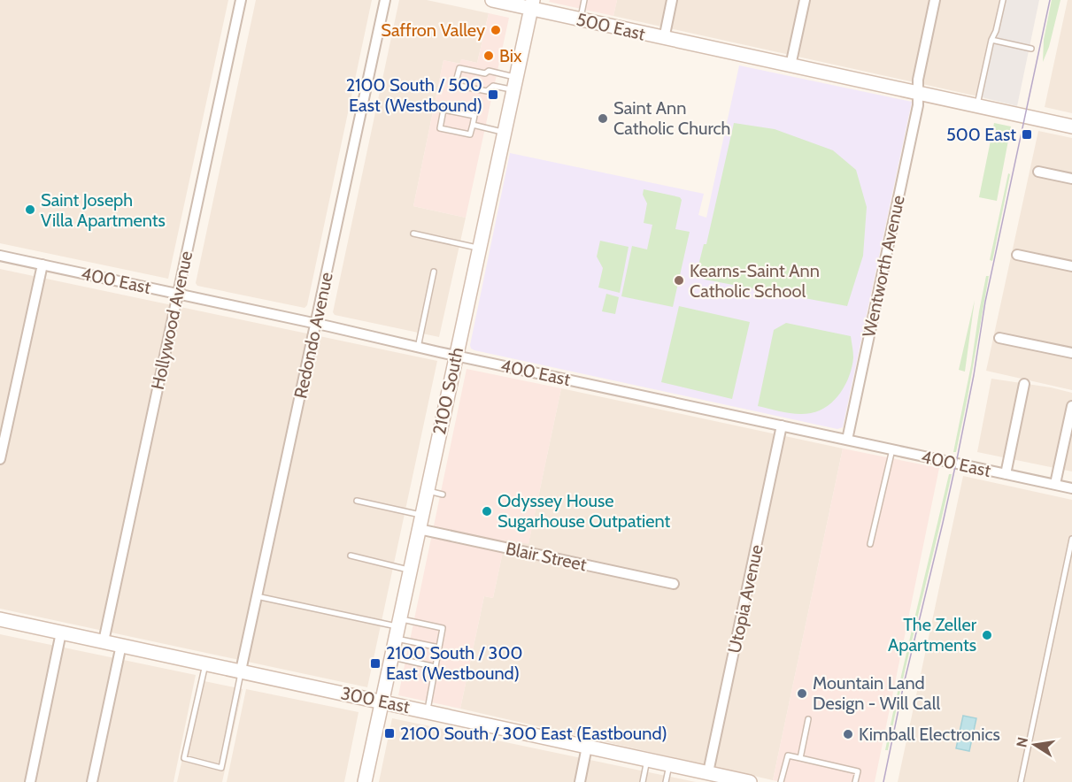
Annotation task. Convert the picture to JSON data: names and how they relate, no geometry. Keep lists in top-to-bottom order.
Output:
{
  "streets": {
    "street": [
      "500 East",
      "Wentworth Avenue",
      "400 East",
      "Hollywood Avenue",
      "Redondo Avenue",
      "2100 South",
      "Blair Street",
      "Utopia Avenue",
      "300 East"
    ]
  },
  "crossings": [
    ["500 East", "Wentworth Avenue"],
    ["500 East", "2100 South"],
    ["Wentworth Avenue", "400 East"],
    ["400 East", "Hollywood Avenue"],
    ["400 East", "Redondo Avenue"],
    ["400 East", "2100 South"],
    ["400 East", "Utopia Avenue"],
    ["Hollywood Avenue", "300 East"],
    ["Redondo Avenue", "300 East"],
    ["2100 South", "Blair Street"],
    ["2100 South", "300 East"],
    ["Utopia Avenue", "300 East"]
  ],
  "places": {
    "other": [
      "Saffron Valley",
      "Bix",
      "Saint Ann Catholic Church",
      "Saint Joseph Villa Apartments",
      "Kearns-Saint Ann Catholic School",
      "Odyssey House Sugarhouse Outpatient",
      "The Zeller Apartments",
      "Mountain Land Design - Will Call",
      "Kimball Electronics"
    ],
    "transit": [
      "2100 South / 500 East (Westbound)",
      "500 East",
      "2100 South / 300 East (Westbound)",
      "2100 South / 300 East (Eastbound)"
    ]
  },
  "north": "left"
}
